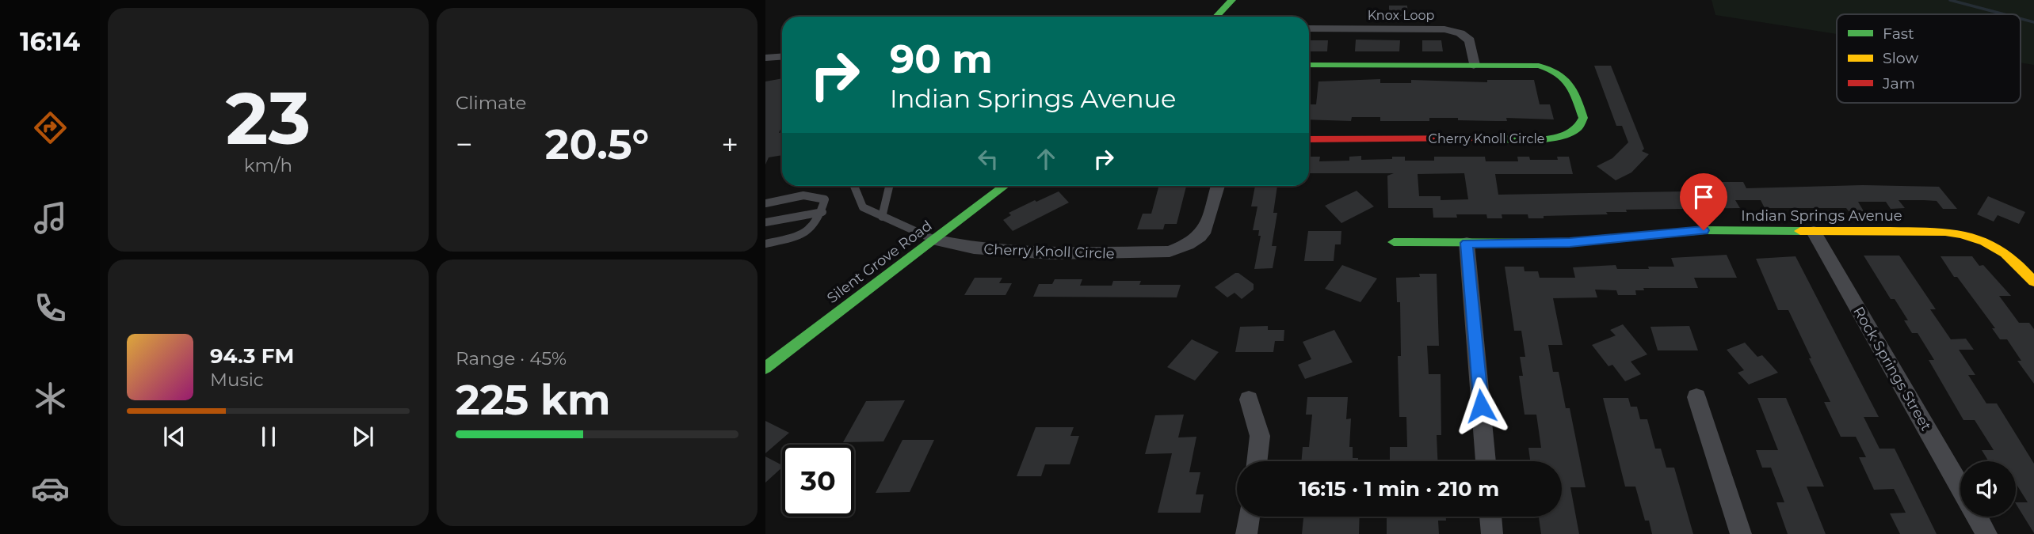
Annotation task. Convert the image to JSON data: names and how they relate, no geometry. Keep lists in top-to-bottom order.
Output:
{
  "streets": {
    "street": [
      "Knox Loop",
      "Cherry Knoll Circle",
      "Indian Springs Avenue",
      "Silent Grove Road",
      "Rock Springs Street"
    ]
  },
  "crossings": [
    ["Knox Loop", "Cherry Knoll Circle"],
    ["Cherry Knoll Circle", "Silent Grove Road"],
    ["Indian Springs Avenue", "Rock Springs Street"]
  ],
  "legend": ["Fast", "Slow", "Jam"],
  "page": {
    "tabs": "16:14",
    "tile": [
      ["23", "km/h"],
      "Climate",
      ["Range · 45%", "225 km"]
    ],
    "turn": ["90 m", "Indian Springs Avenue"],
    "heat": ["−", "20.5°", "+"],
    "song": ["94.3 FM", "Music"],
    "limit": "30",
    "trip": "16:15 · 1 min · 210 m"
  }
}
